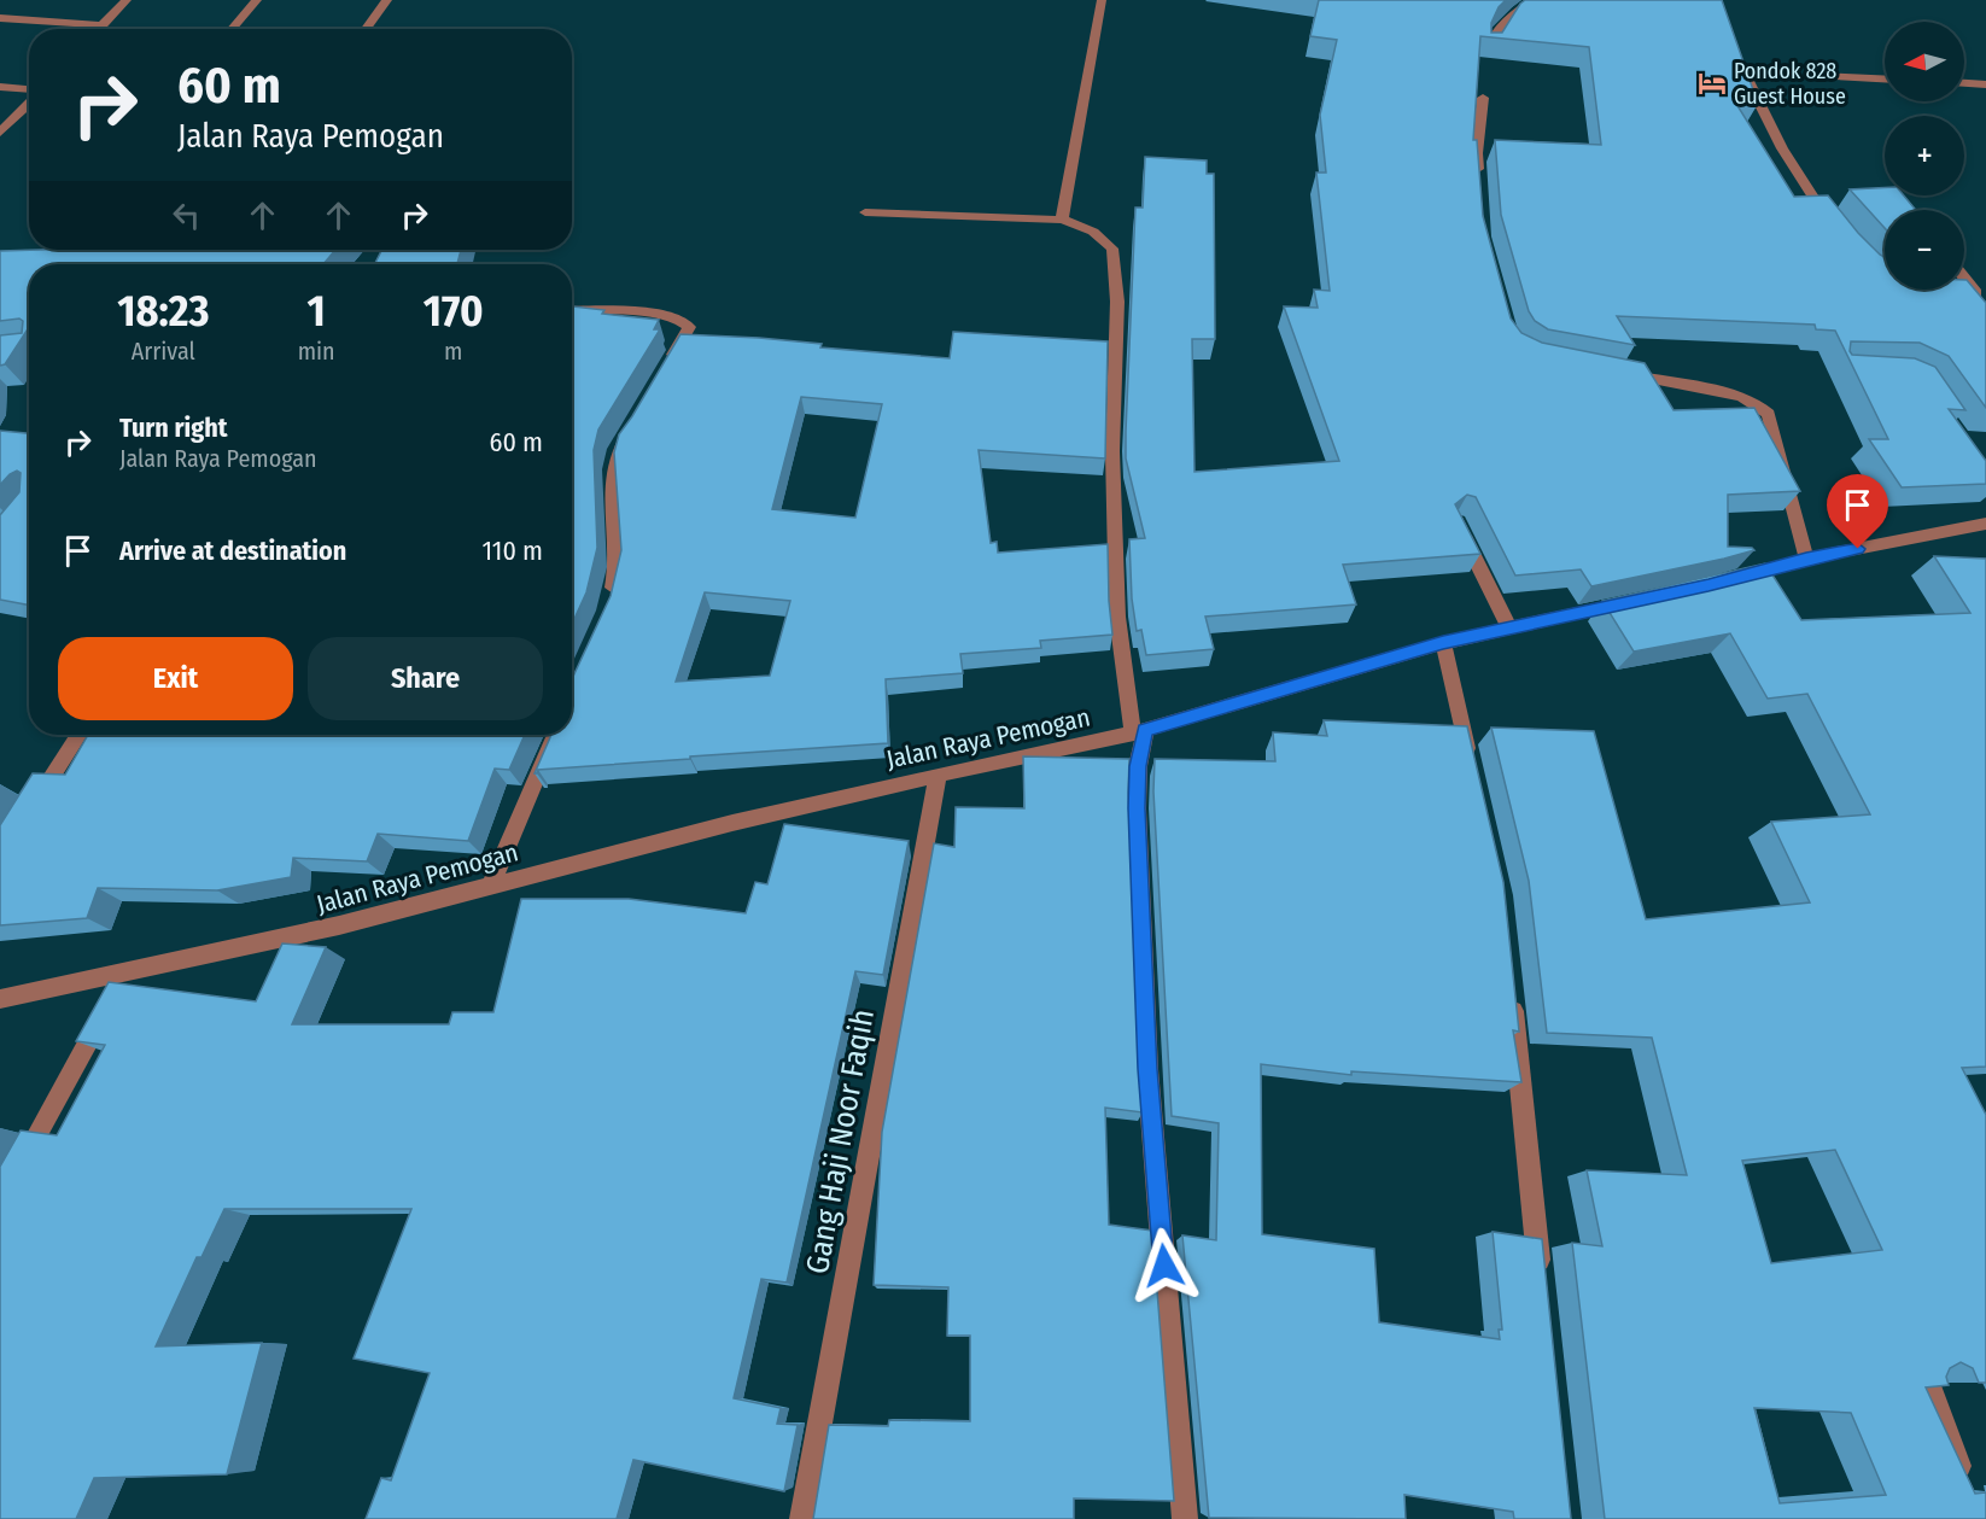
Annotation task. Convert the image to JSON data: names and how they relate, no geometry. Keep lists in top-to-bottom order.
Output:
{
  "streets": {
    "street": ["Jalan Raya Pemogan", "Gang Haji Noor Faqih"]
  },
  "crossings": [
    ["Jalan Raya Pemogan", "Gang Haji Noor Faqih"]
  ],
  "places": {
    "hotel": ["Pondok 828 Guest House"]
  },
  "north": "left",
  "page": {
    "map_buttons": ["+", "−"],
    "turn": ["60 m", "Jalan Raya Pemogan"],
    "eta": [
      "18:23",
      "Arrival",
      "1",
      "min",
      "170",
      "m"
    ],
    "list": [
      {
        "name": "Turn right",
        "note": "Jalan Raya Pemogan",
        "value": "60 m"
      },
      {
        "name": "Arrive at destination",
        "value": "110 m"
      }
    ],
    "buttons": ["Exit", "Share"]
  }
}
